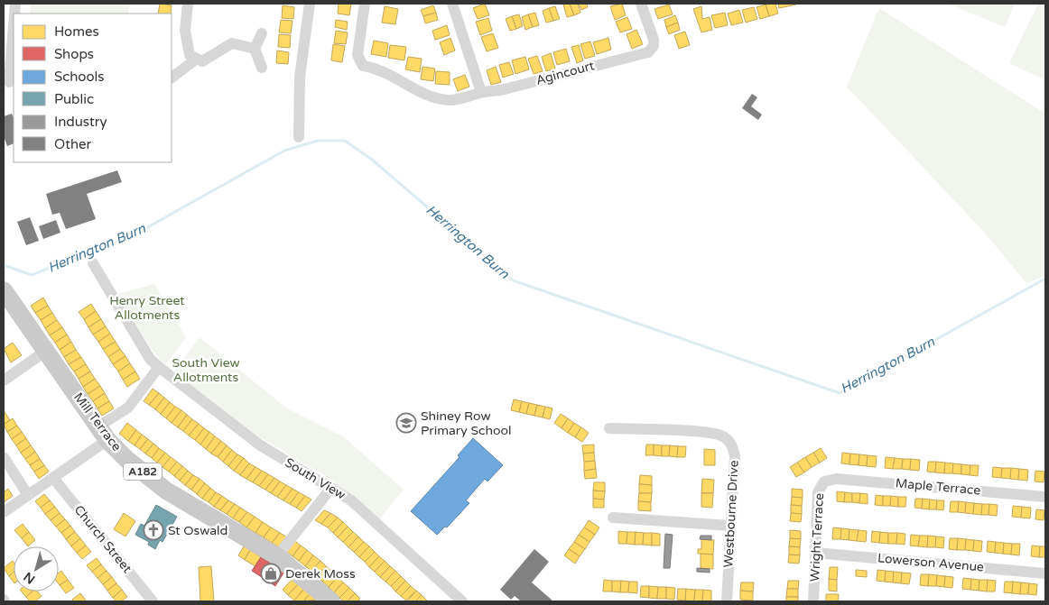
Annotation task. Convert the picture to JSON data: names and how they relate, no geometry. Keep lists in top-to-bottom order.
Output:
{
  "streets": {
    "main road": ["Mill Terrace", "A182"],
    "street": [
      "Agincourt",
      "South View",
      "Maple Terrace",
      "Westbourne Drive",
      "Wright Terrace",
      "Church Street",
      "Lowerson Avenue"
    ]
  },
  "crossings": [
    ["Maple Terrace", "Wright Terrace"],
    ["Wright Terrace", "Lowerson Avenue"]
  ],
  "water": ["Herrington Burn"],
  "parks": ["Henry Street Allotments", "South View Allotments"],
  "places": {
    "school or university": ["Shiney Row Primary School"],
    "church": ["St Oswald"],
    "shop": ["Derek Moss"]
  },
  "legend": [
    "Homes",
    "Shops",
    "Schools",
    "Public",
    "Industry",
    "Other"
  ],
  "north": "bottom left"
}
